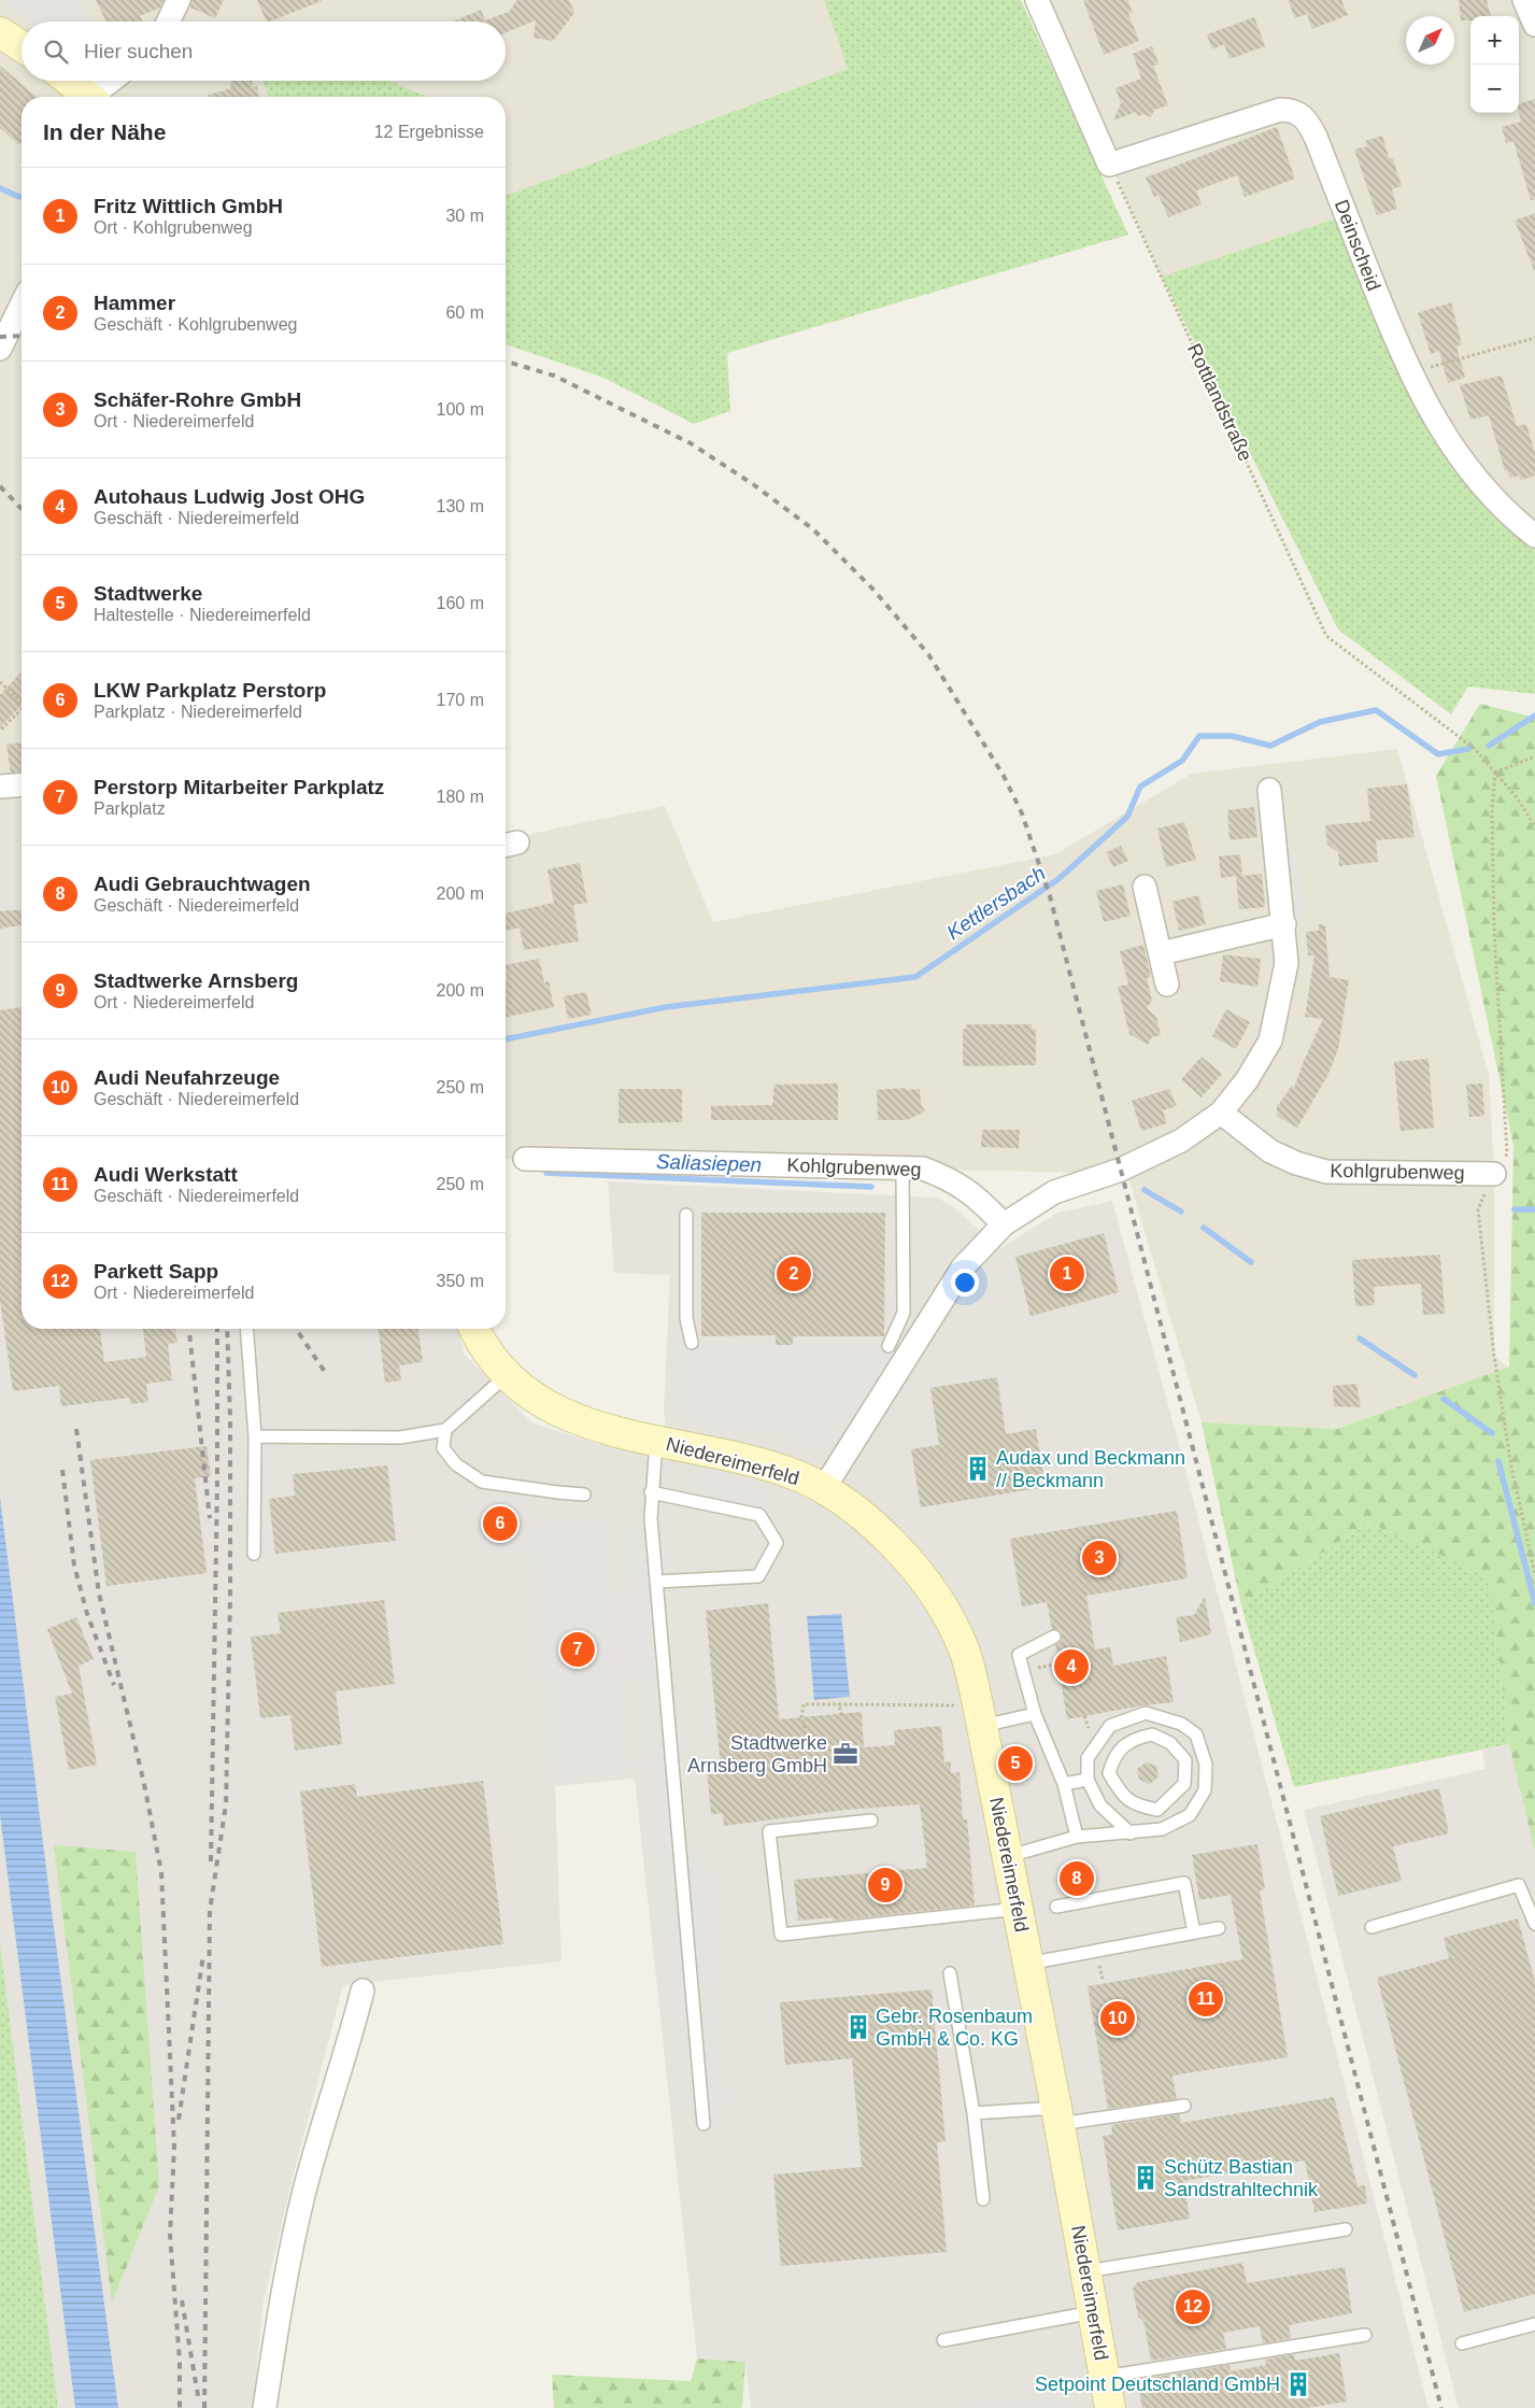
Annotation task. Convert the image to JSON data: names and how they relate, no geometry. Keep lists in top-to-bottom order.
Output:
{
  "streets": {
    "street": ["Deinscheid", "Kohlgrubenweg", "Niedereimerfeld"],
    "path": ["Rottlandstraße"]
  },
  "crossings": [
    ["Deinscheid", "Rottlandstraße"]
  ],
  "water": ["Kettlersbach", "Saliasiepen"],
  "places": {
    "building": [
      "Audax und Beckmann // Beckmann",
      "Gebr. Rosenbaum GmbH & Co. KG",
      "Schütz Bastian Sandstrahltechnik",
      "Setpoint Deutschland GmbH"
    ],
    "office": ["Stadtwerke Arnsberg GmbH"]
  },
  "north": "top right",
  "page": {
    "map_buttons": ["+", "−"],
    "search": "Hier suchen",
    "heading": ["In der Nähe", "12 Ergebnisse"],
    "list": [
      {
        "mark": "1",
        "name": "Fritz Wittlich GmbH",
        "note": "Ort · Kohlgrubenweg",
        "value": "30 m"
      },
      {
        "mark": "2",
        "name": "Hammer",
        "note": "Geschäft · Kohlgrubenweg",
        "value": "60 m"
      },
      {
        "mark": "3",
        "name": "Schäfer-Rohre GmbH",
        "note": "Ort · Niedereimerfeld",
        "value": "100 m"
      },
      {
        "mark": "4",
        "name": "Autohaus Ludwig Jost OHG",
        "note": "Geschäft · Niedereimerfeld",
        "value": "130 m"
      },
      {
        "mark": "5",
        "name": "Stadtwerke",
        "note": "Haltestelle · Niedereimerfeld",
        "value": "160 m"
      },
      {
        "mark": "6",
        "name": "LKW Parkplatz Perstorp",
        "note": "Parkplatz · Niedereimerfeld",
        "value": "170 m"
      },
      {
        "mark": "7",
        "name": "Perstorp Mitarbeiter Parkplatz",
        "note": "Parkplatz",
        "value": "180 m"
      },
      {
        "mark": "8",
        "name": "Audi Gebrauchtwagen",
        "note": "Geschäft · Niedereimerfeld",
        "value": "200 m"
      },
      {
        "mark": "9",
        "name": "Stadtwerke Arnsberg",
        "note": "Ort · Niedereimerfeld",
        "value": "200 m"
      },
      {
        "mark": "10",
        "name": "Audi Neufahrzeuge",
        "note": "Geschäft · Niedereimerfeld",
        "value": "250 m"
      },
      {
        "mark": "11",
        "name": "Audi Werkstatt",
        "note": "Geschäft · Niedereimerfeld",
        "value": "250 m"
      },
      {
        "mark": "12",
        "name": "Parkett Sapp",
        "note": "Ort · Niedereimerfeld",
        "value": "350 m"
      }
    ],
    "pins": [
      "1",
      "2",
      "6",
      "3",
      "7",
      "4",
      "5",
      "8",
      "9",
      "11",
      "10",
      "12"
    ]
  }
}
